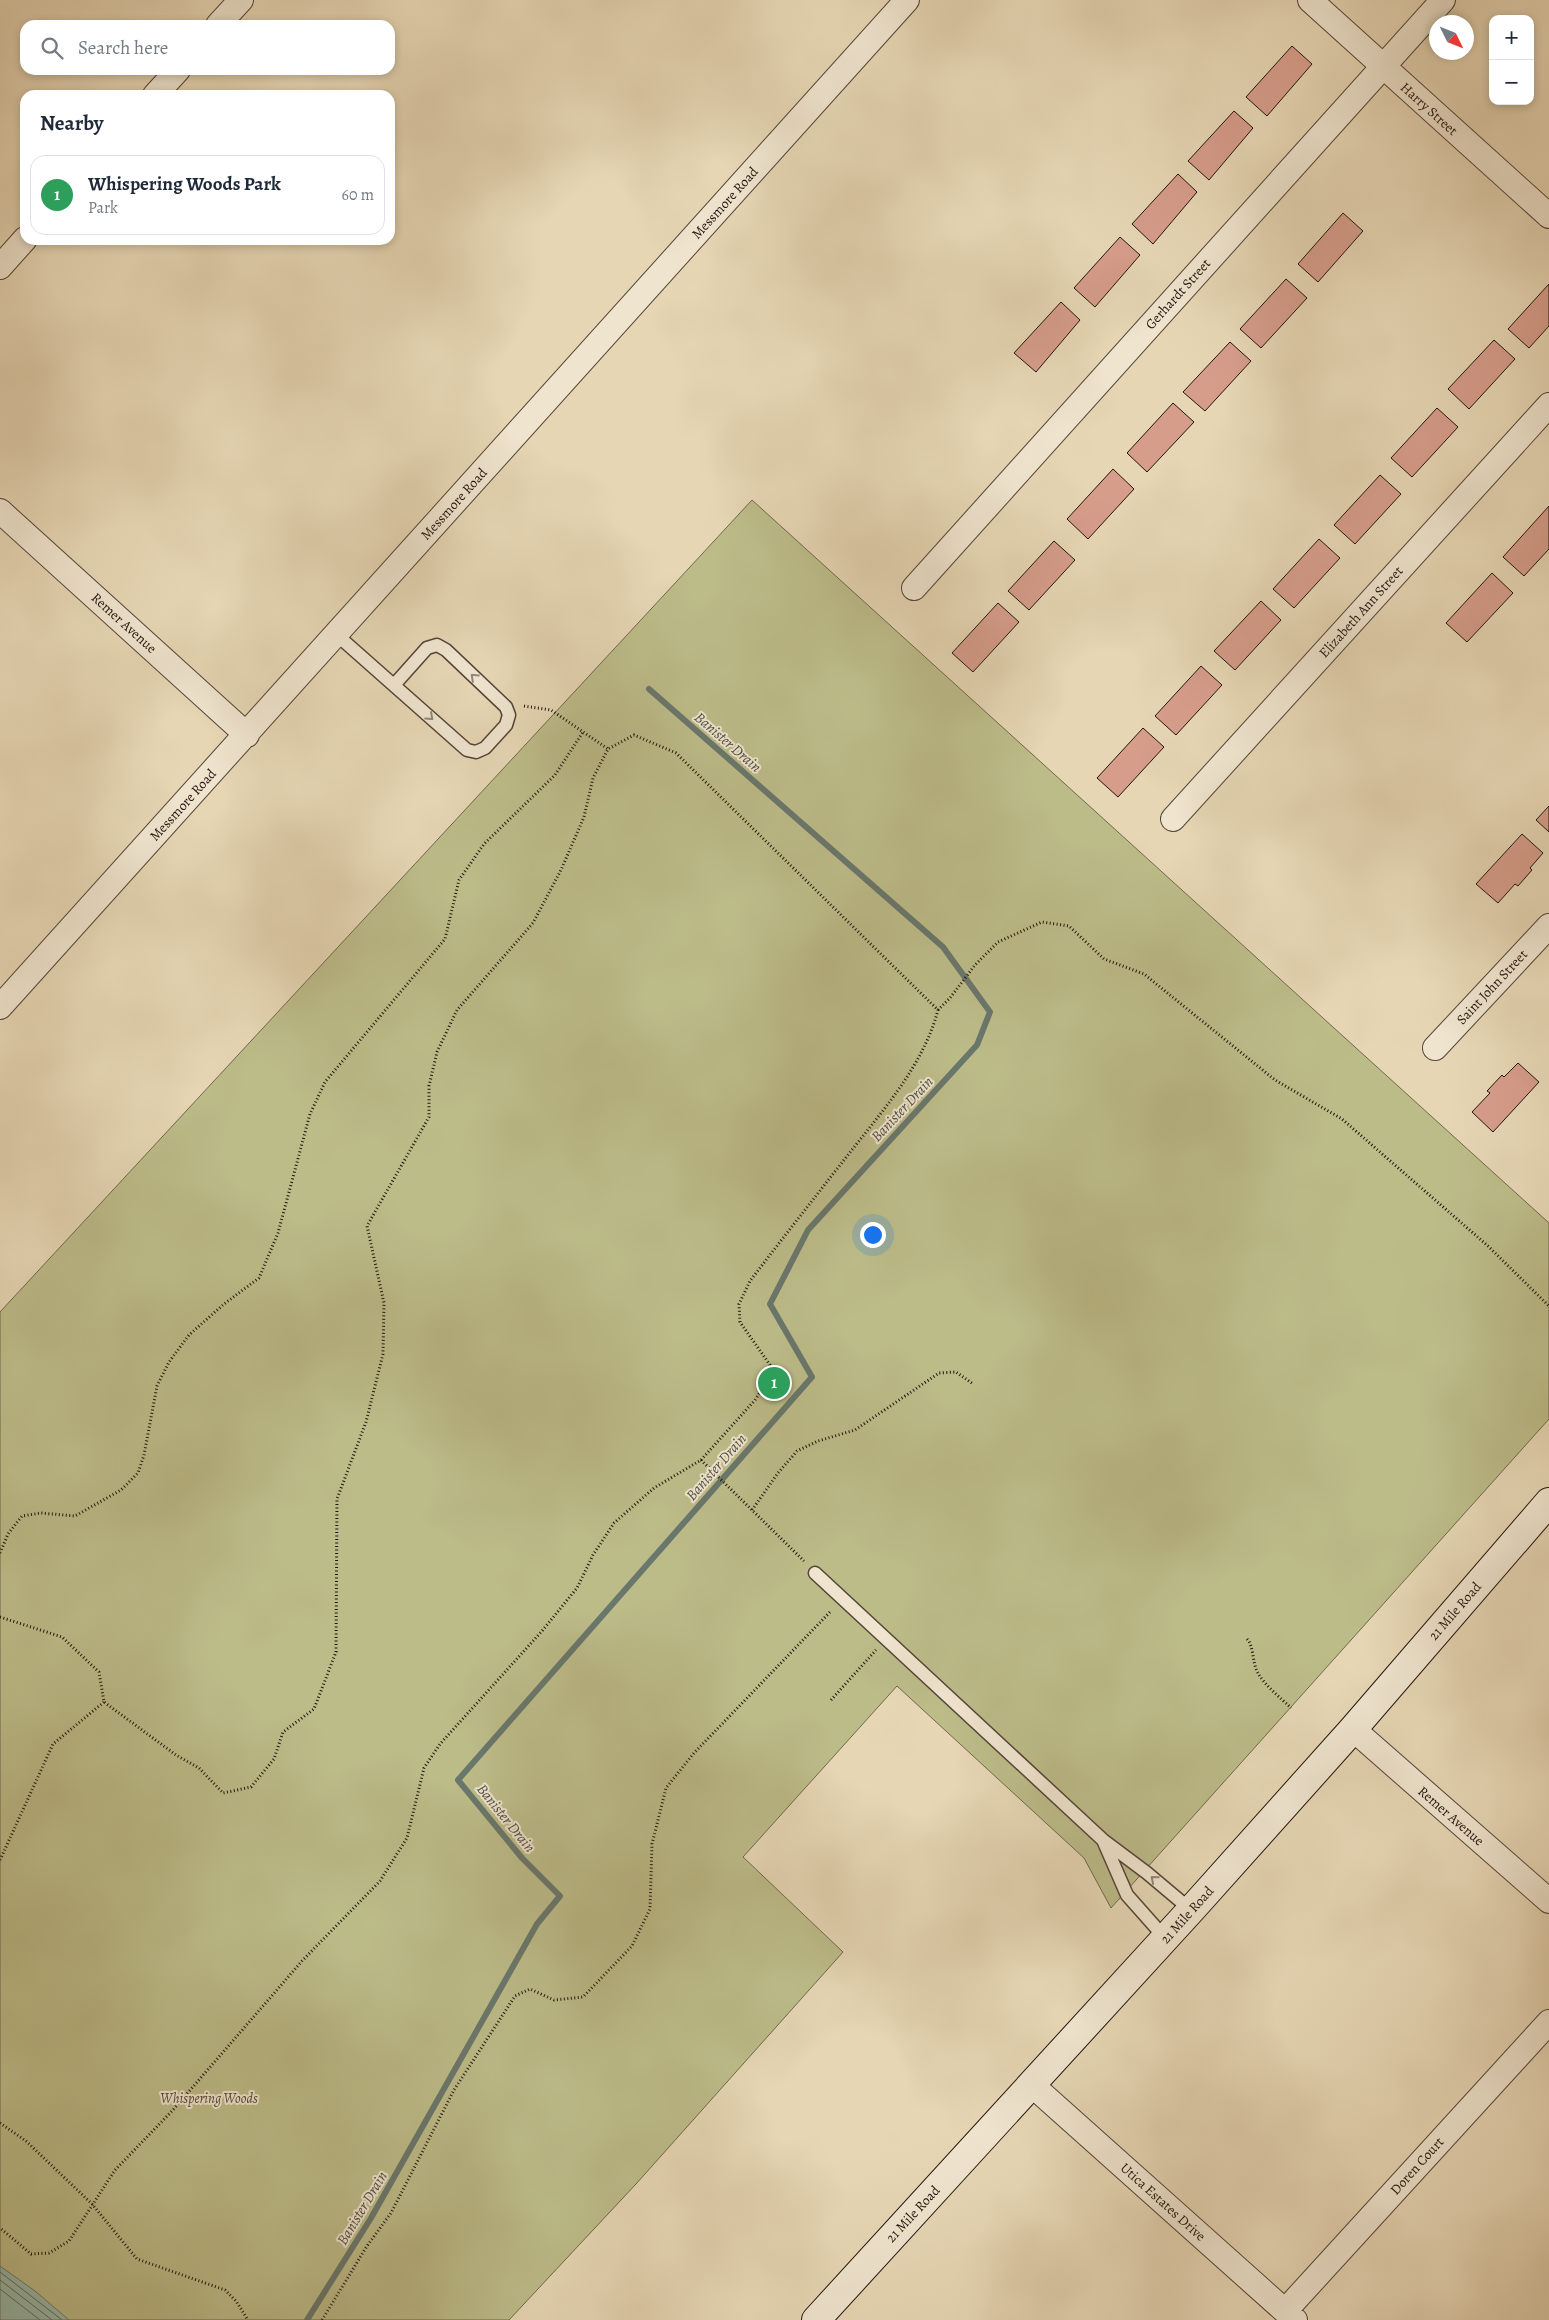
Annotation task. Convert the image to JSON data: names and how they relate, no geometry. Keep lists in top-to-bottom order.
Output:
{
  "streets": {
    "street": [
      "Harry Street",
      "Messmore Road",
      "Gerhardt Street",
      "Elizabeth Ann Street",
      "Remer Avenue",
      "Saint John Street",
      "21 Mile Road",
      "Doren Court",
      "Utica Estates Drive"
    ]
  },
  "crossings": [
    ["Harry Street", "Gerhardt Street"],
    ["Messmore Road", "Remer Avenue"],
    ["Remer Avenue", "21 Mile Road"],
    ["21 Mile Road", "Utica Estates Drive"],
    ["Doren Court", "Utica Estates Drive"]
  ],
  "water": ["Banister Drain"],
  "parks": ["Whispering Woods"],
  "north": "bottom right",
  "page": {
    "map_buttons": ["+", "−"],
    "search": "Search here",
    "heading": "Nearby",
    "list": [
      {
        "mark": "1",
        "name": "Whispering Woods Park",
        "note": "Park",
        "value": "60 m"
      }
    ],
    "pins": "1"
  }
}
